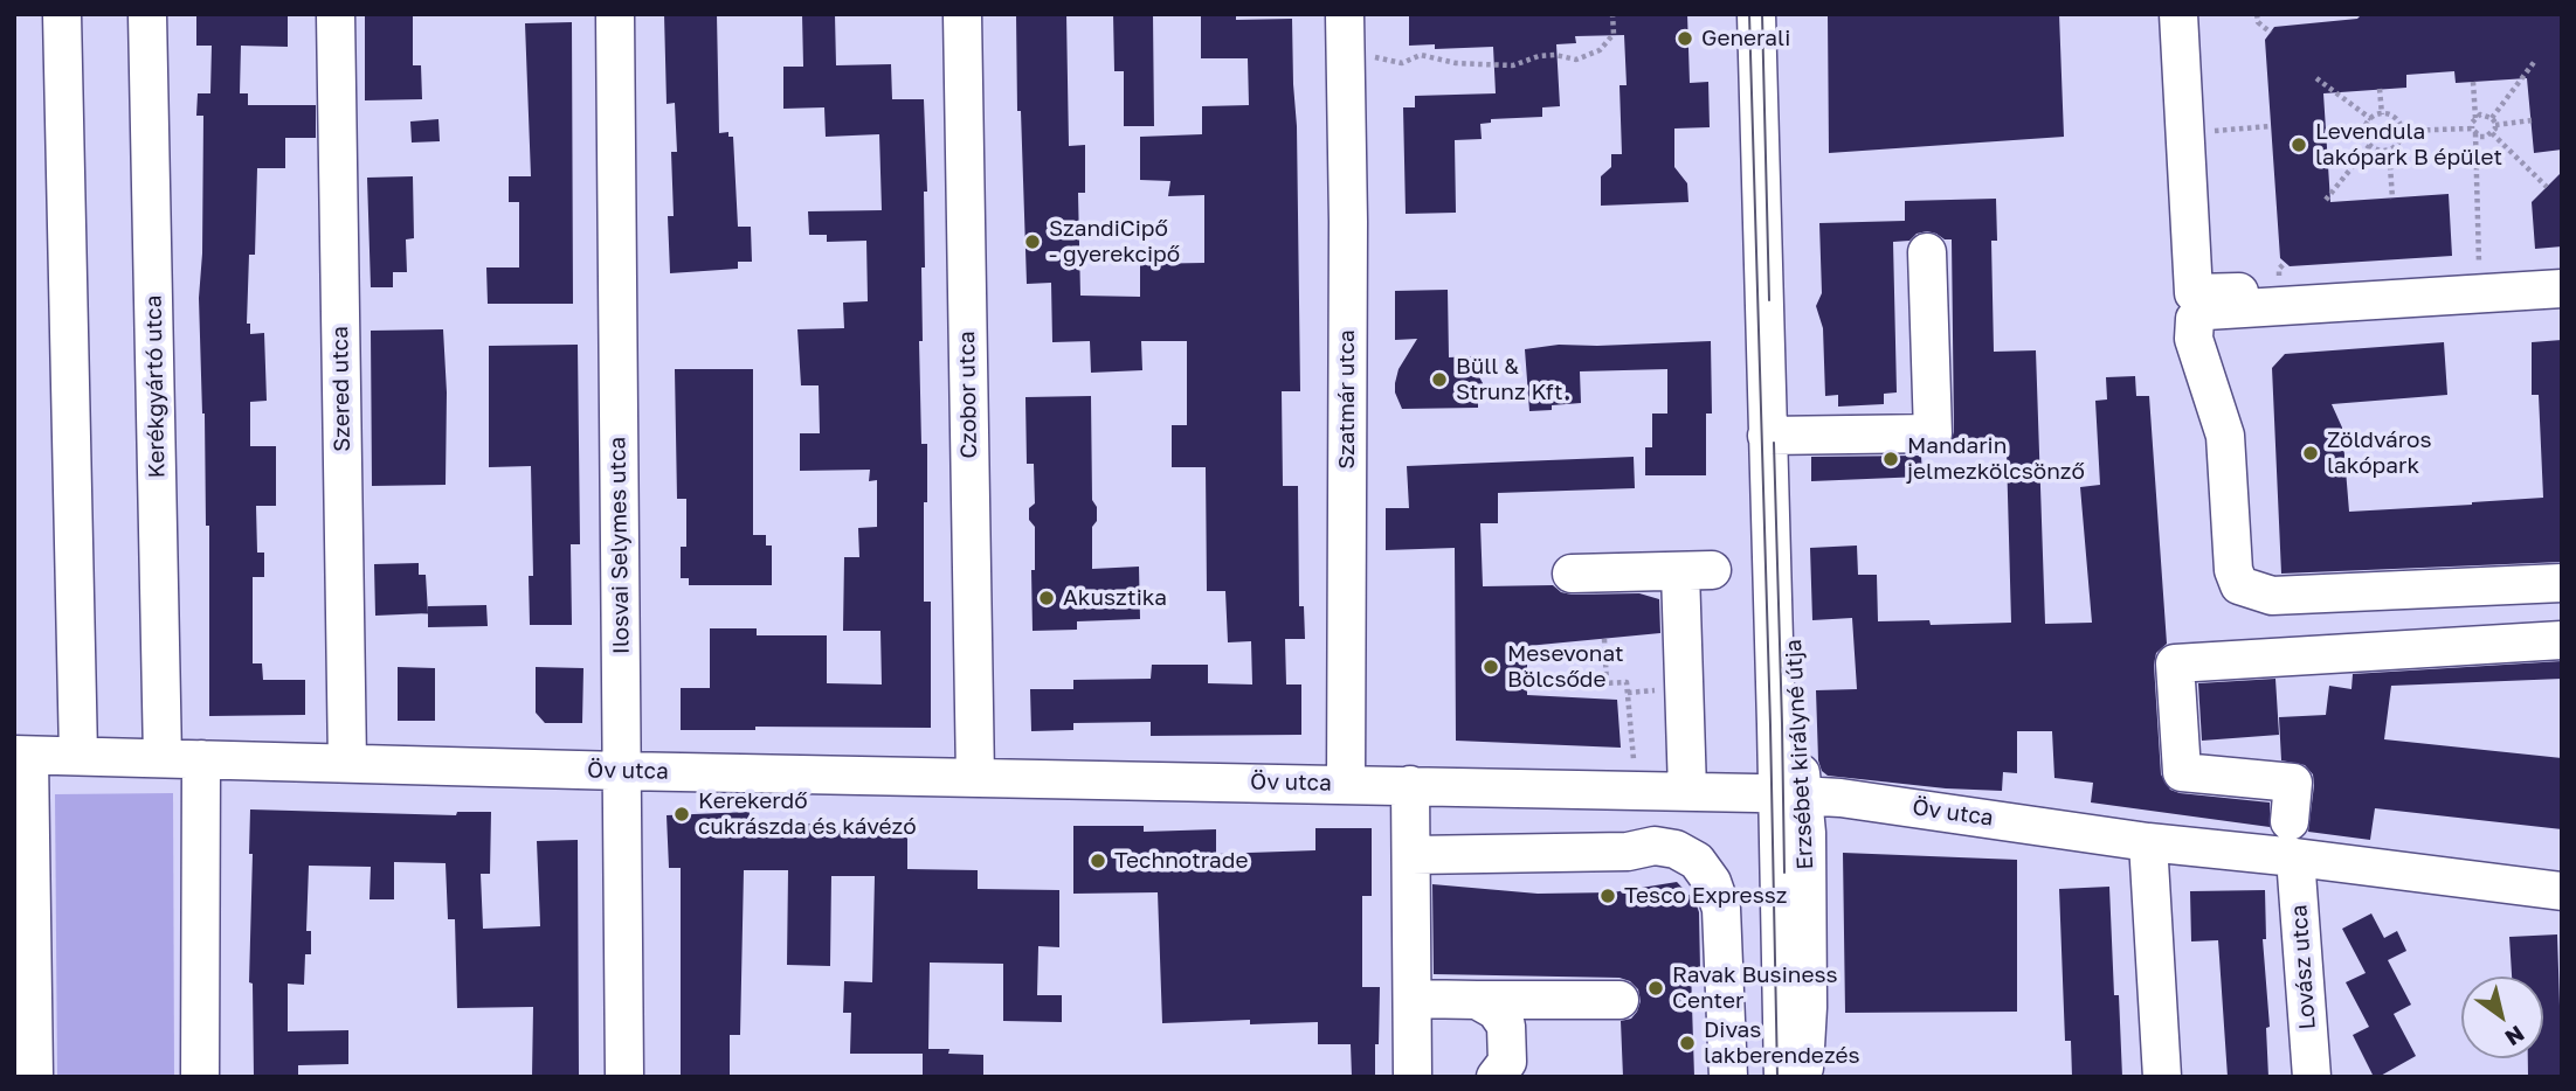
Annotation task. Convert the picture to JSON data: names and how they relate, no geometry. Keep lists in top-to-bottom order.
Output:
{
  "streets": {
    "street": [
      "Kerékgyártó utca",
      "Szered utca",
      "Czobor utca",
      "Szatmár utca",
      "Ilosvai Selymes utca",
      "Erzsébet királyné útja",
      "Öv utca",
      "Lovász utca"
    ]
  },
  "crossings": [
    ["Kerékgyártó utca", "Öv utca"],
    ["Szered utca", "Öv utca"],
    ["Czobor utca", "Öv utca"],
    ["Szatmár utca", "Öv utca"],
    ["Ilosvai Selymes utca", "Öv utca"],
    ["Erzsébet királyné útja", "Öv utca"],
    ["Öv utca", "Lovász utca"]
  ],
  "places": [
    "Generali",
    "Levendula lakópark B épület",
    "SzandiCipő - gyerekcipő",
    "Büll & Strunz Kft.",
    "Zöldváros lakópark",
    "Mandarin jelmezkölcsönző",
    "Akusztika",
    "Mesevonat Bölcsőde",
    "Kerekerdő cukrászda és kávézó",
    "Technotrade",
    "Tesco Expressz",
    "Ravak Business Center",
    "Divas lakberendezés"
  ],
  "north": "bottom right"
}
